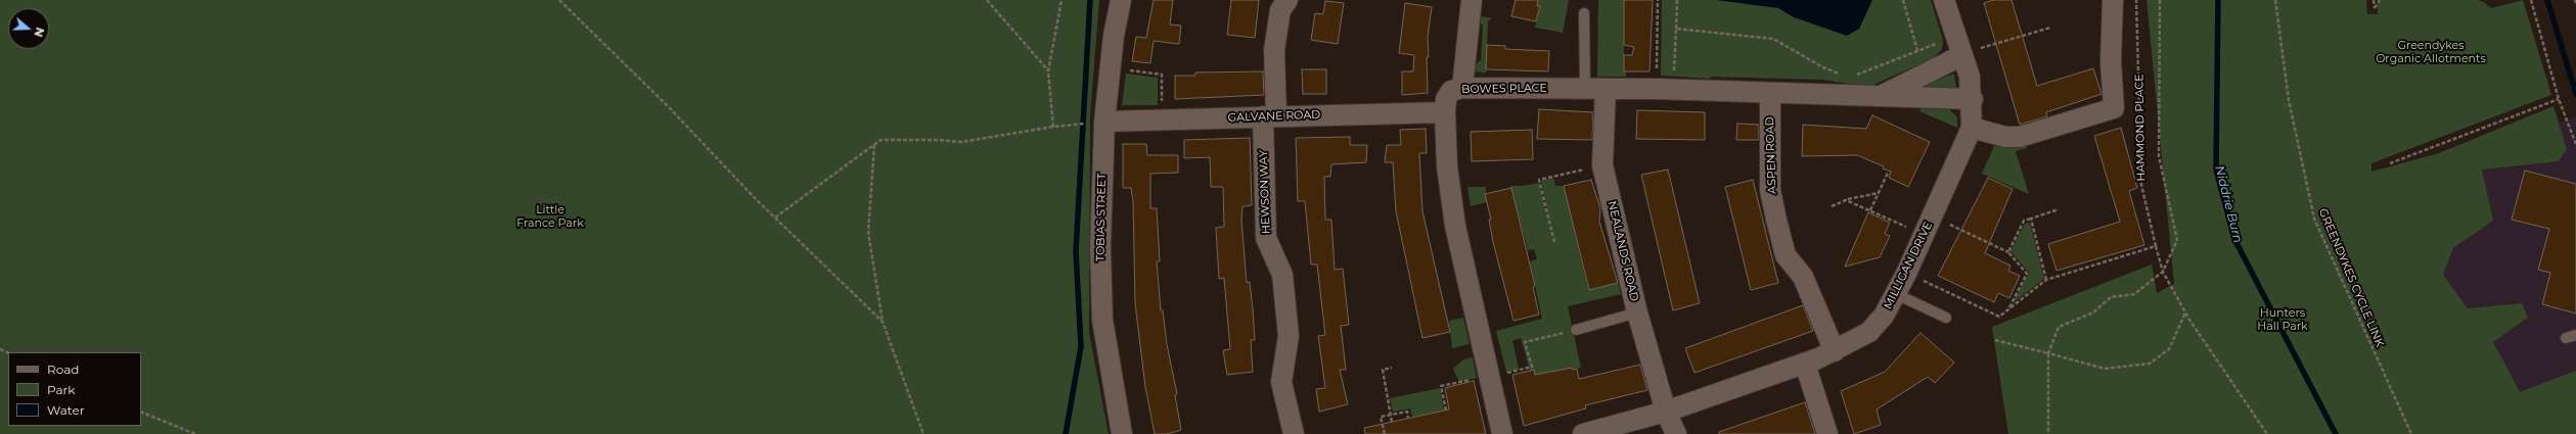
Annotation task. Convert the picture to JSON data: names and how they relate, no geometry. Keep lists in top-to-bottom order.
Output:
{
  "streets": {
    "street": [
      "BOWES PLACE",
      "GALVANE ROAD",
      "ASPEN ROAD",
      "HEWSON WAY",
      "TOBIAS STREET",
      "NEALANDS ROAD",
      "MILLIGAN DRIVE"
    ],
    "path": ["HAMMOND PLACE", "GREENDYKES CYCLE LINK"]
  },
  "crossings": [
    ["BOWES PLACE", "GALVANE ROAD"],
    ["BOWES PLACE", "ASPEN ROAD"],
    ["BOWES PLACE", "NEALANDS ROAD"],
    ["BOWES PLACE", "MILLIGAN DRIVE"],
    ["GALVANE ROAD", "HEWSON WAY"],
    ["GALVANE ROAD", "TOBIAS STREET"],
    ["ASPEN ROAD", "MILLIGAN DRIVE"],
    ["NEALANDS ROAD", "MILLIGAN DRIVE"]
  ],
  "water": ["Niddrie Burn"],
  "parks": ["Greendykes Organic Allotments", "Little France Park", "Hunters Hall Park"],
  "legend": ["Road", "Park", "Water"],
  "north": "right"
}
